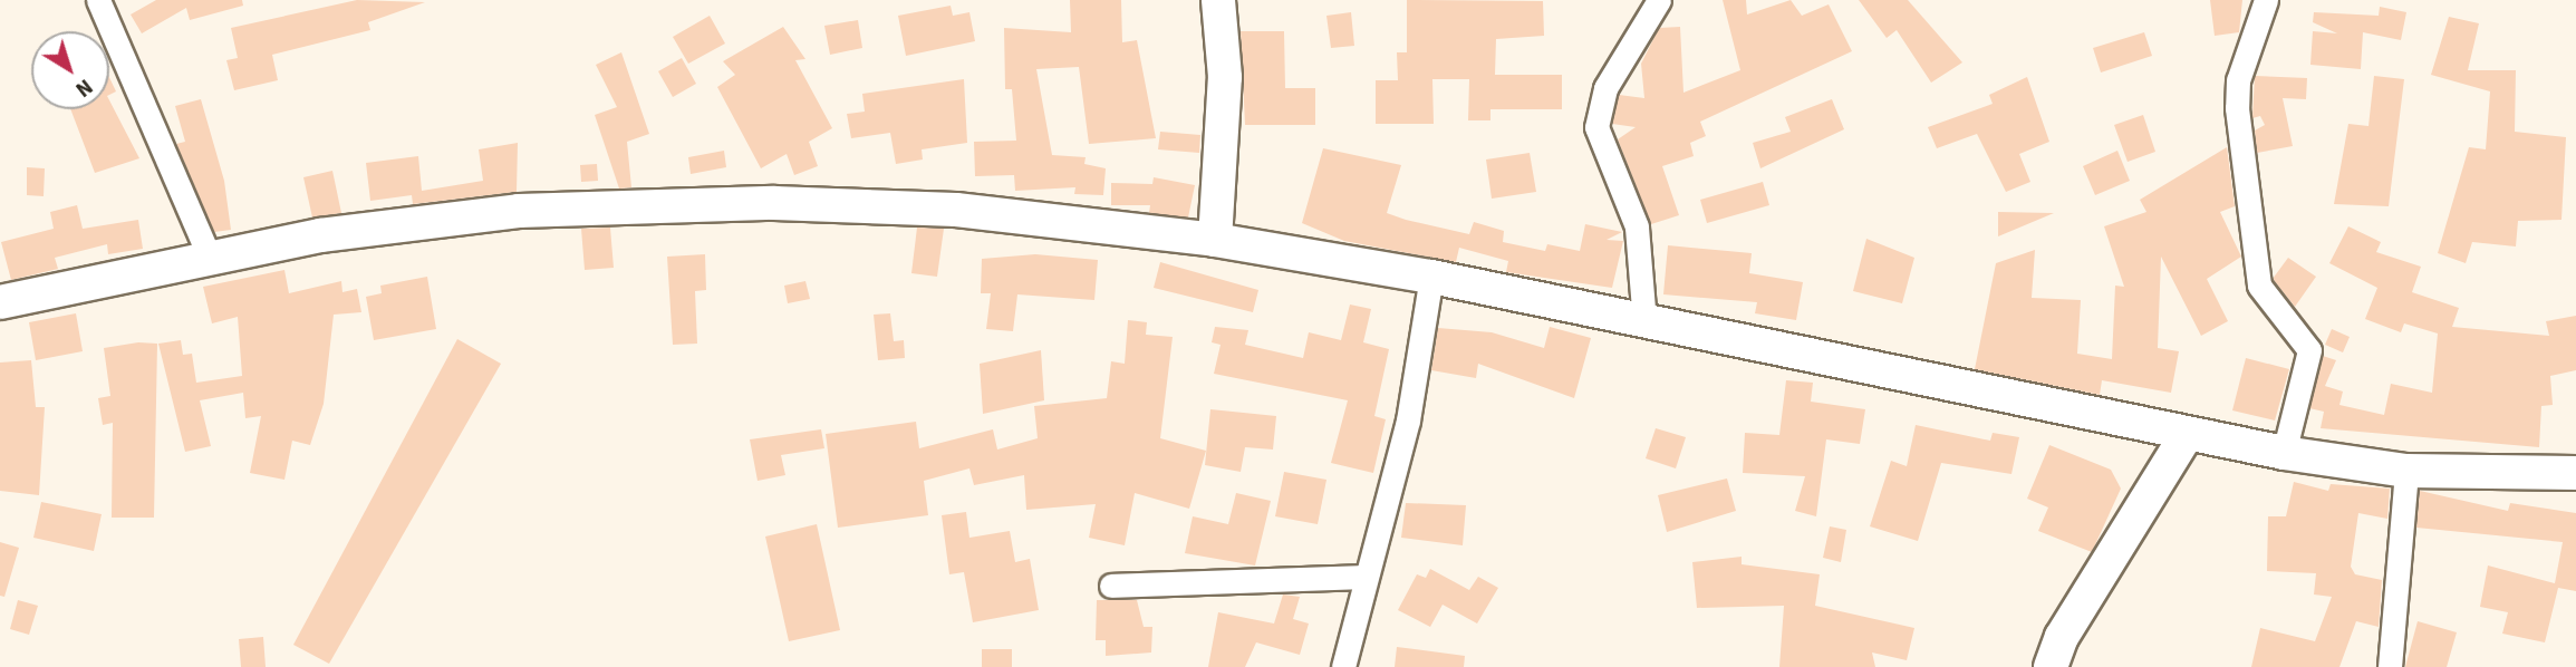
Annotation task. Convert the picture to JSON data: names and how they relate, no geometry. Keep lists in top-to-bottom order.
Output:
{
  "north": "bottom right"
}
